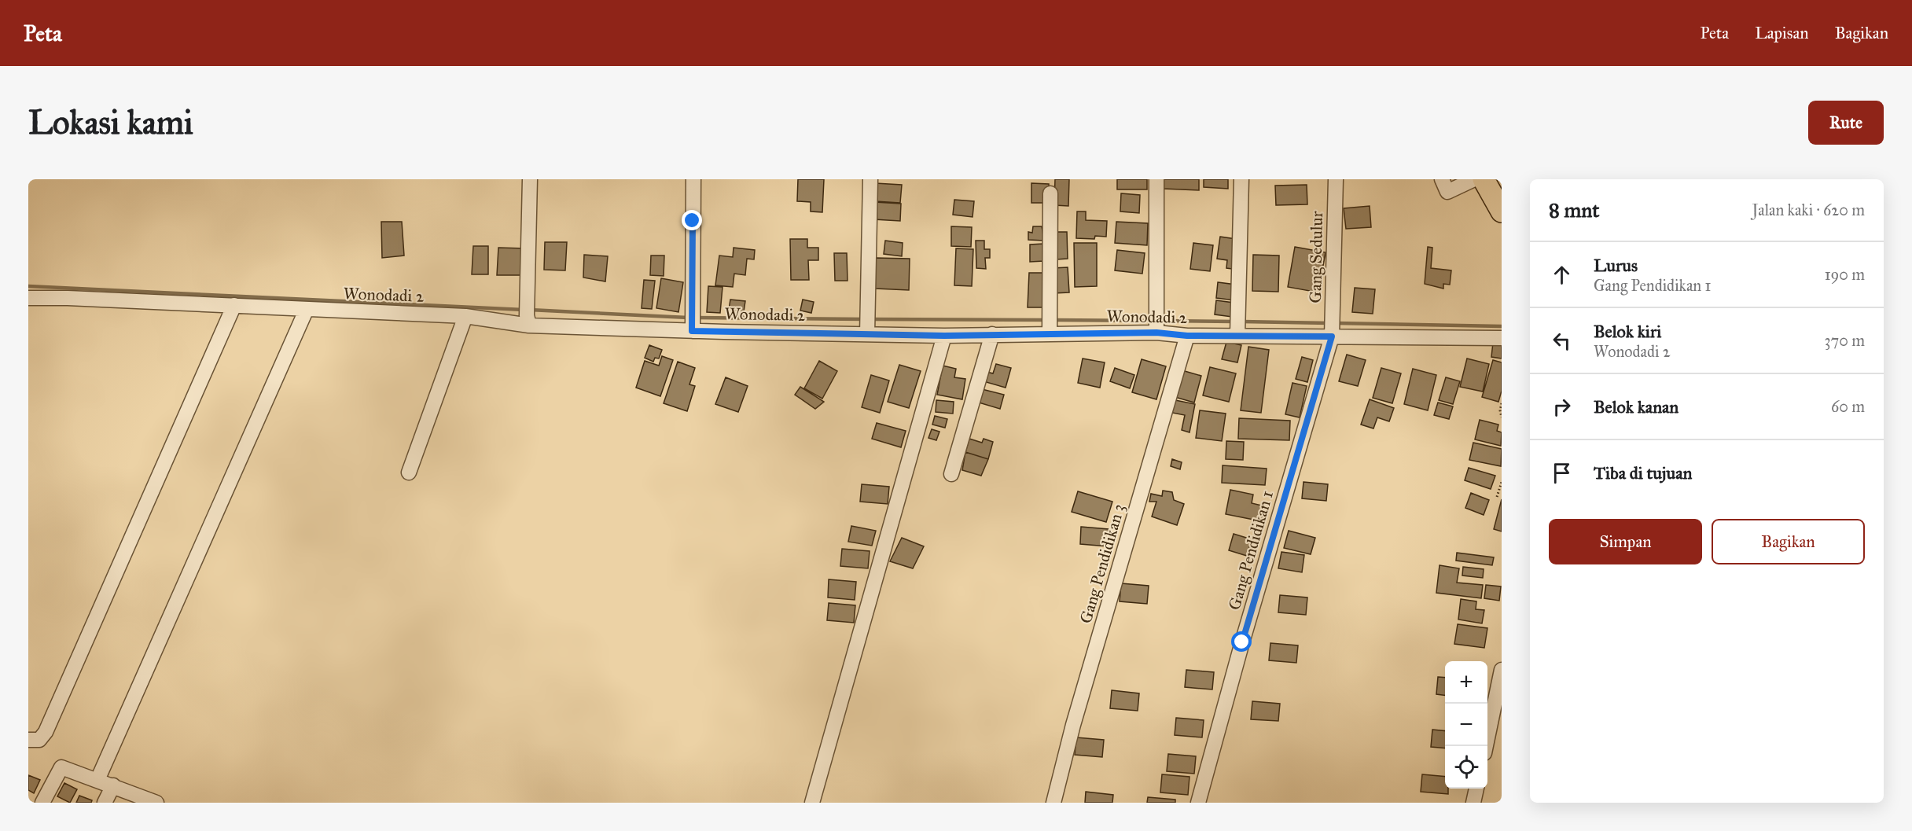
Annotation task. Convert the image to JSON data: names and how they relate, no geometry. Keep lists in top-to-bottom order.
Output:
{
  "streets": {
    "street": [
      "Gang Sedulur",
      "Wonodadi 2",
      "Gang Pendidikan 1",
      "Gang Pendidikan 3"
    ]
  },
  "crossings": [
    ["Gang Sedulur", "Wonodadi 2"],
    ["Gang Sedulur", "Gang Pendidikan 1"],
    ["Wonodadi 2", "Gang Pendidikan 1"],
    ["Wonodadi 2", "Gang Pendidikan 3"]
  ],
  "page": {
    "header": "Peta",
    "nav": ["Peta", "Lapisan", "Bagikan"],
    "buttons": [
      "Rute",
      ["Simpan", "Bagikan"]
    ],
    "title": "Lokasi kami",
    "heading": ["8 mnt", "Jalan kaki · 620 m"],
    "list": [
      ["Lurus", "Gang Pendidikan 1", "190 m"],
      ["Belok kiri", "Wonodadi 2", "370 m"],
      ["Belok kanan", "60 m"],
      "Tiba di tujuan"
    ],
    "map_buttons": ["+", "−"]
  }
}
